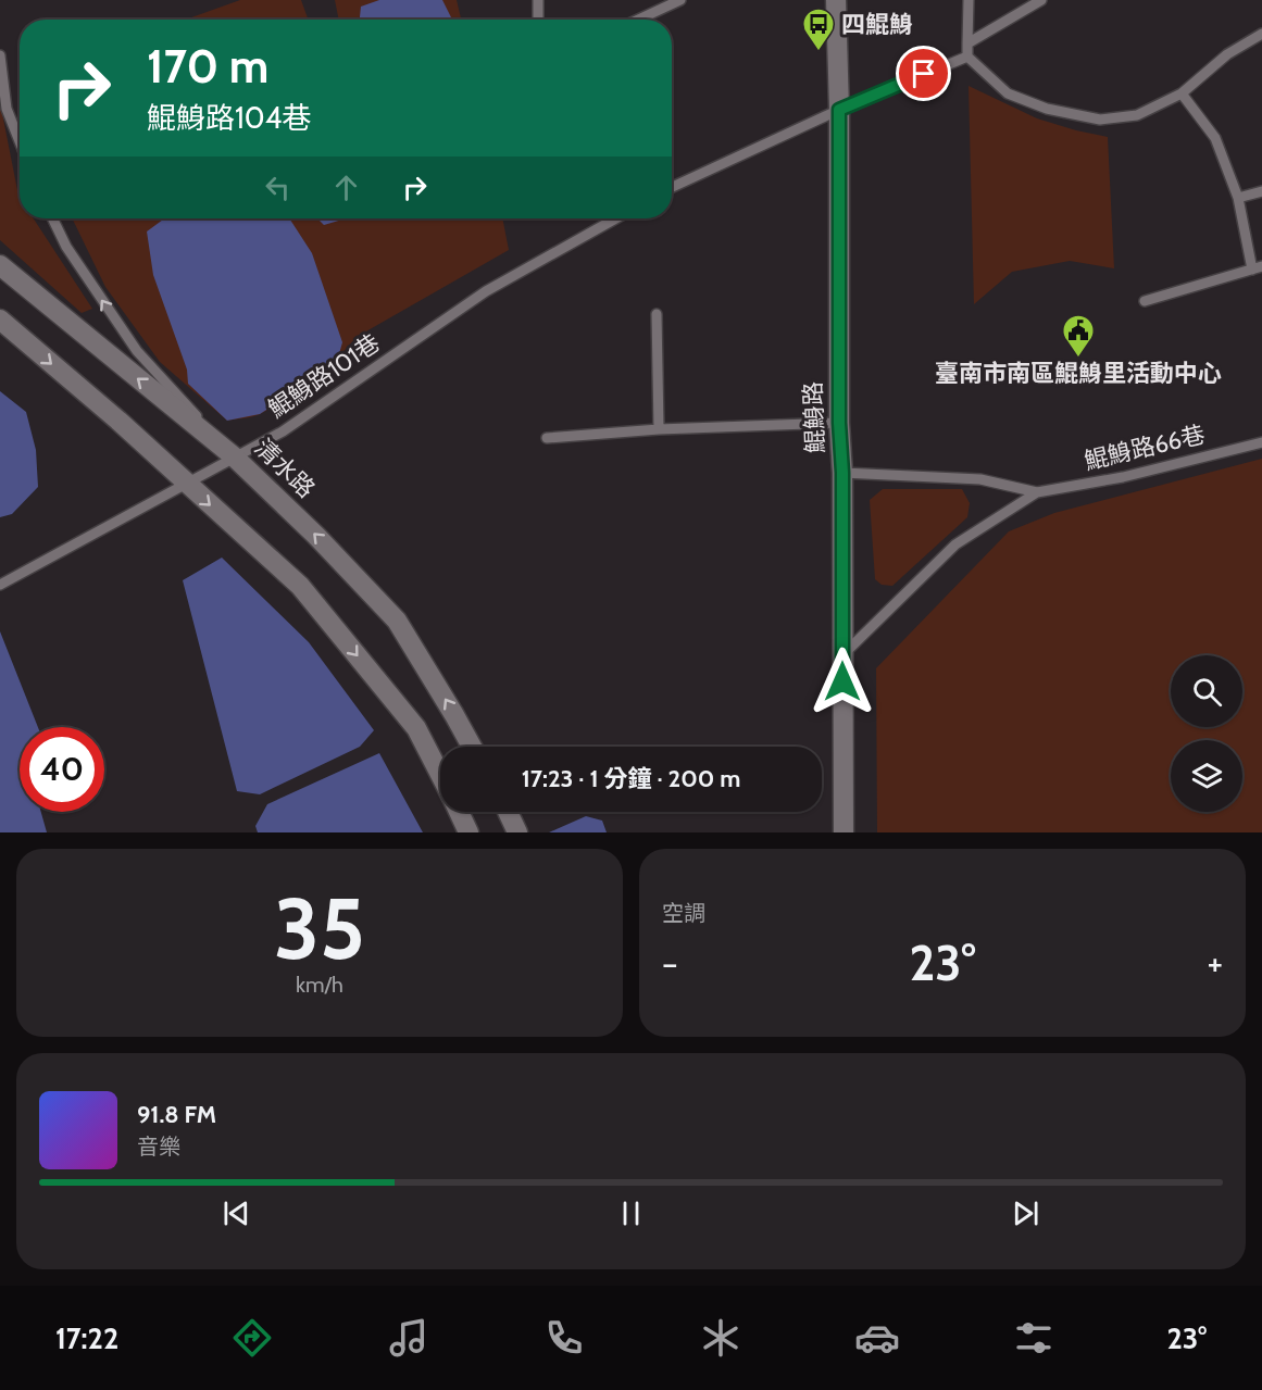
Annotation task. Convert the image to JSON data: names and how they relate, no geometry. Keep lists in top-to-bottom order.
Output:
{
  "streets": {
    "street": ["鯤鯓路", "清水路"],
    "lane": ["鯤鯓路101巷", "鯤鯓路66巷"]
  },
  "crossings": [
    ["鯤鯓路101巷", "清水路"],
    ["鯤鯓路", "鯤鯓路66巷"]
  ],
  "places": {
    "bus stop": ["四鯤鯓"],
    "public building": ["臺南市南區鯤鯓里活動中心"]
  },
  "page": {
    "turn": ["170 m", "鯤鯓路104巷"],
    "limit": "40",
    "trip": "17:23 · 1 分鐘 · 200 m",
    "tile": [
      ["35", "km/h"],
      "空調"
    ],
    "heat": ["−", "23°", "+"],
    "song": ["91.8 FM", "音樂"],
    "tabs": ["17:22", "23°"]
  }
}
